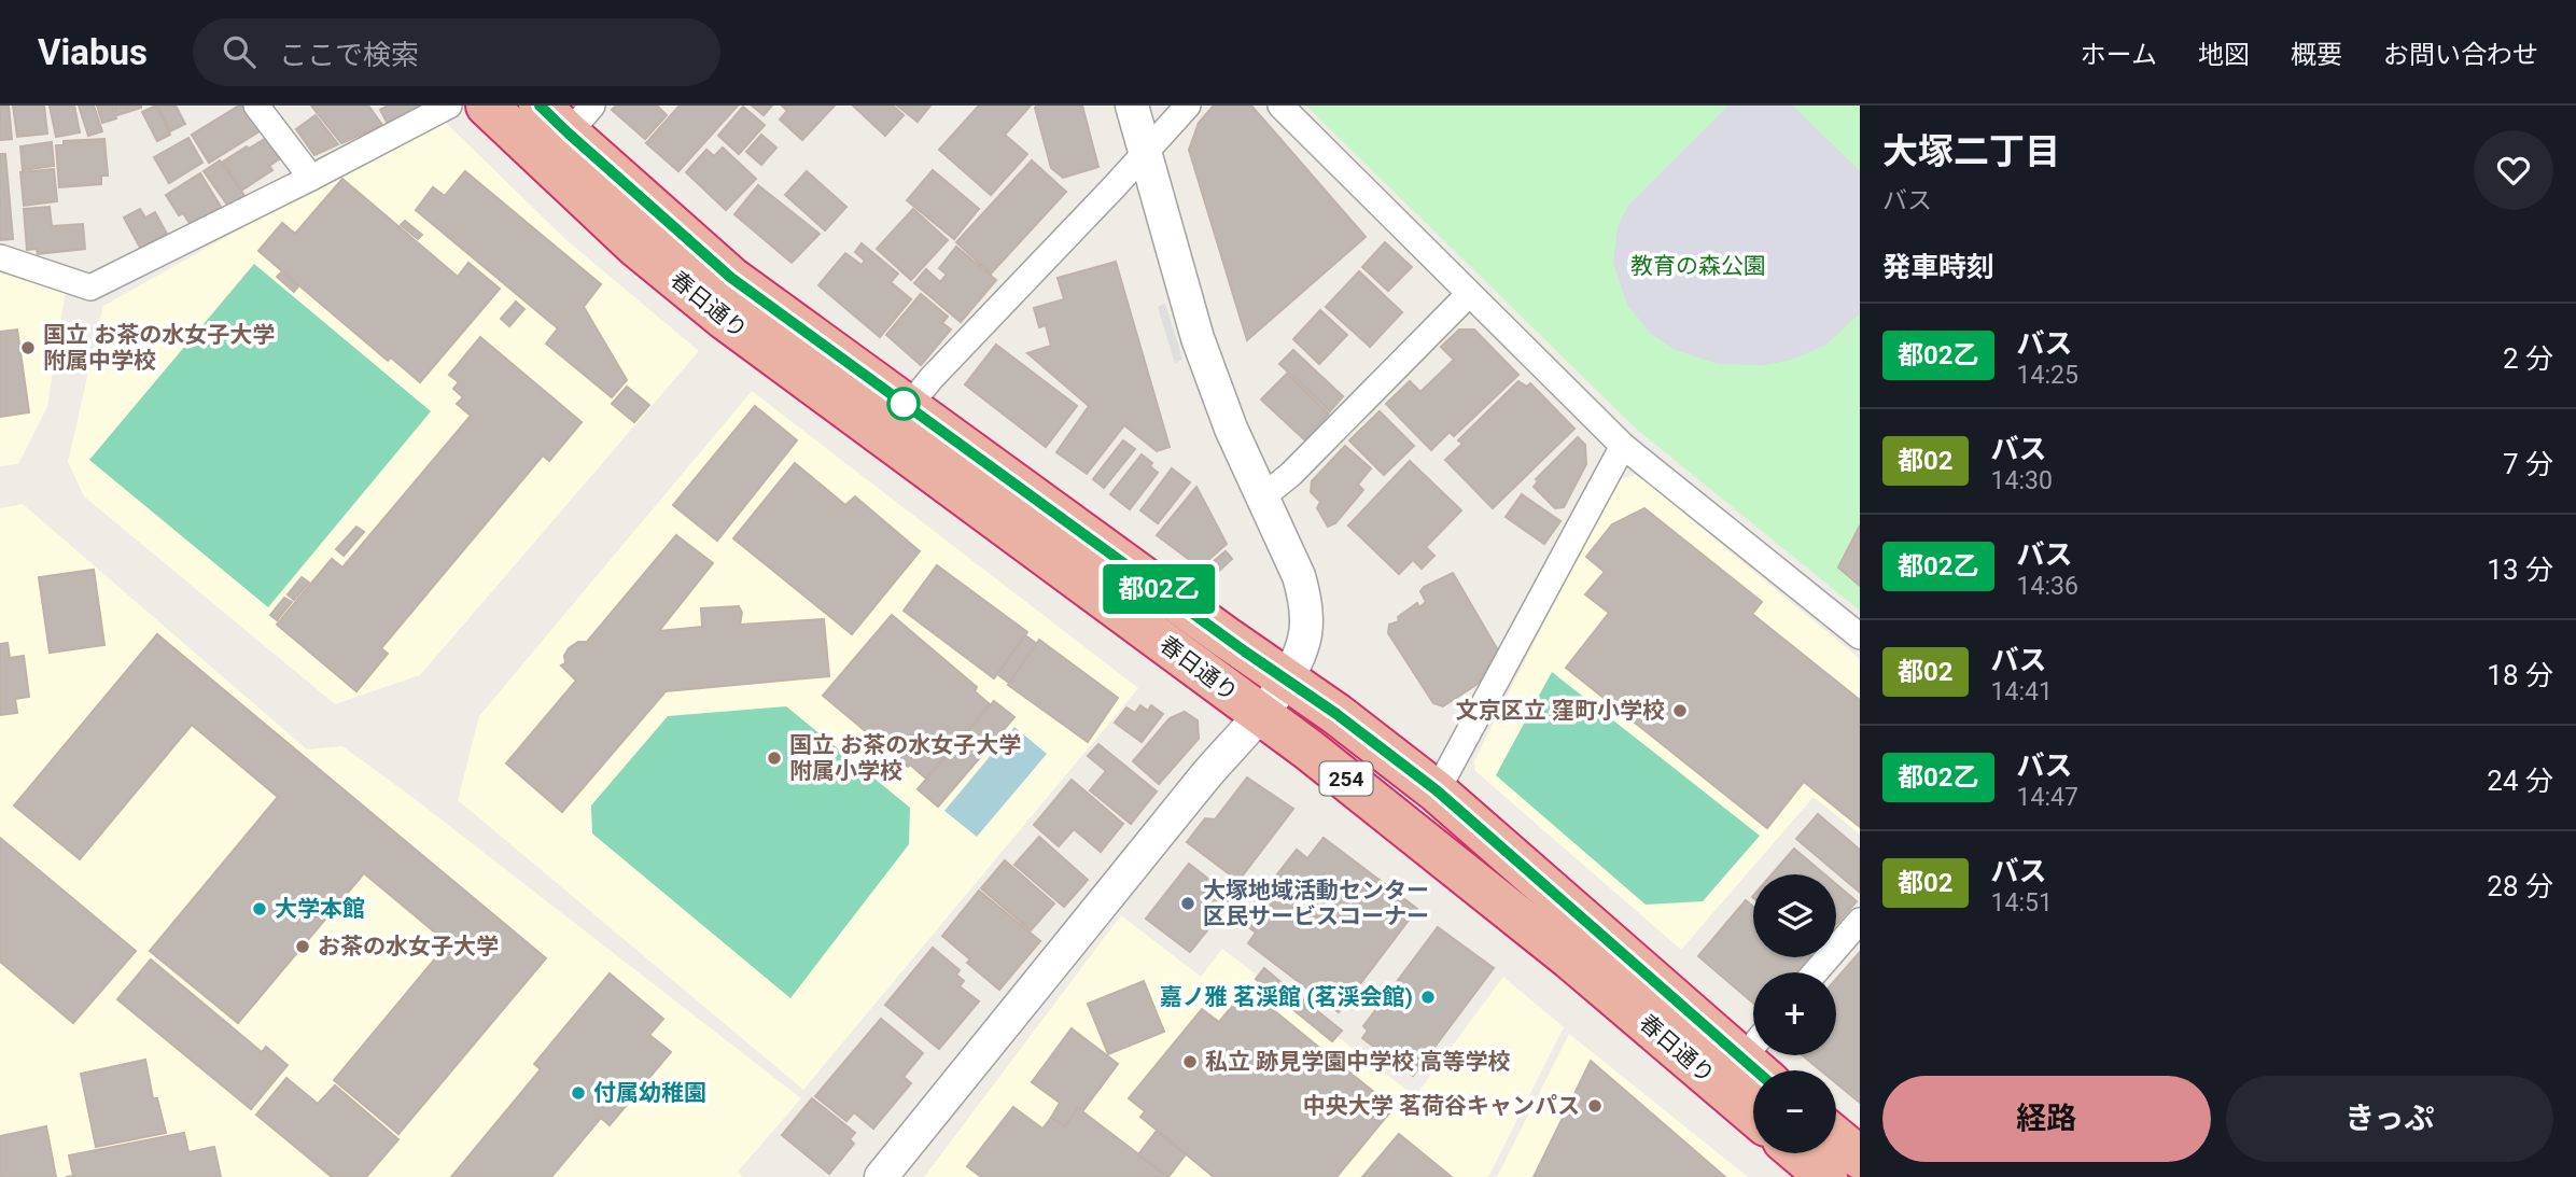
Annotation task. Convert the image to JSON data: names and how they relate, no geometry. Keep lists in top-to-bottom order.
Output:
{
  "streets": {
    "highway": ["春日通り", "254"]
  },
  "parks": ["教育の森公園"],
  "places": [
    "国立 お茶の水女子大学 附属中学校",
    "文京区立 窪町小学校",
    "国立 お茶の水女子大学 附属小学校",
    "大塚地域活動センター 区民サービスコーナー",
    "大学本館",
    "お茶の水女子大学",
    "嘉ノ雅 茗渓館 (茗渓会館)",
    "私立 跡見学園中学校 高等学校",
    "付属幼稚園",
    "中央大学 茗荷谷キャンパス"
  ],
  "lines": ["bus line 都02乙"],
  "page": {
    "header": "Viabus",
    "search": "ここで検索",
    "nav": [
      "ホーム",
      "地図",
      "概要",
      "お問い合わせ"
    ],
    "on_map": "都02乙",
    "heading": [
      ["大塚二丁目", "バス"],
      "発車時刻"
    ],
    "list": [
      {
        "mark": "都02乙",
        "name": "バス",
        "note": "14:25",
        "value": "2 分"
      },
      {
        "mark": "都02",
        "name": "バス",
        "note": "14:30",
        "value": "7 分"
      },
      {
        "mark": "都02乙",
        "name": "バス",
        "note": "14:36",
        "value": "13 分"
      },
      {
        "mark": "都02",
        "name": "バス",
        "note": "14:41",
        "value": "18 分"
      },
      {
        "mark": "都02乙",
        "name": "バス",
        "note": "14:47",
        "value": "24 分"
      },
      {
        "mark": "都02",
        "name": "バス",
        "note": "14:51",
        "value": "28 分"
      }
    ],
    "map_buttons": ["+", "−"],
    "buttons": ["経路", "きっぷ"]
  }
}
